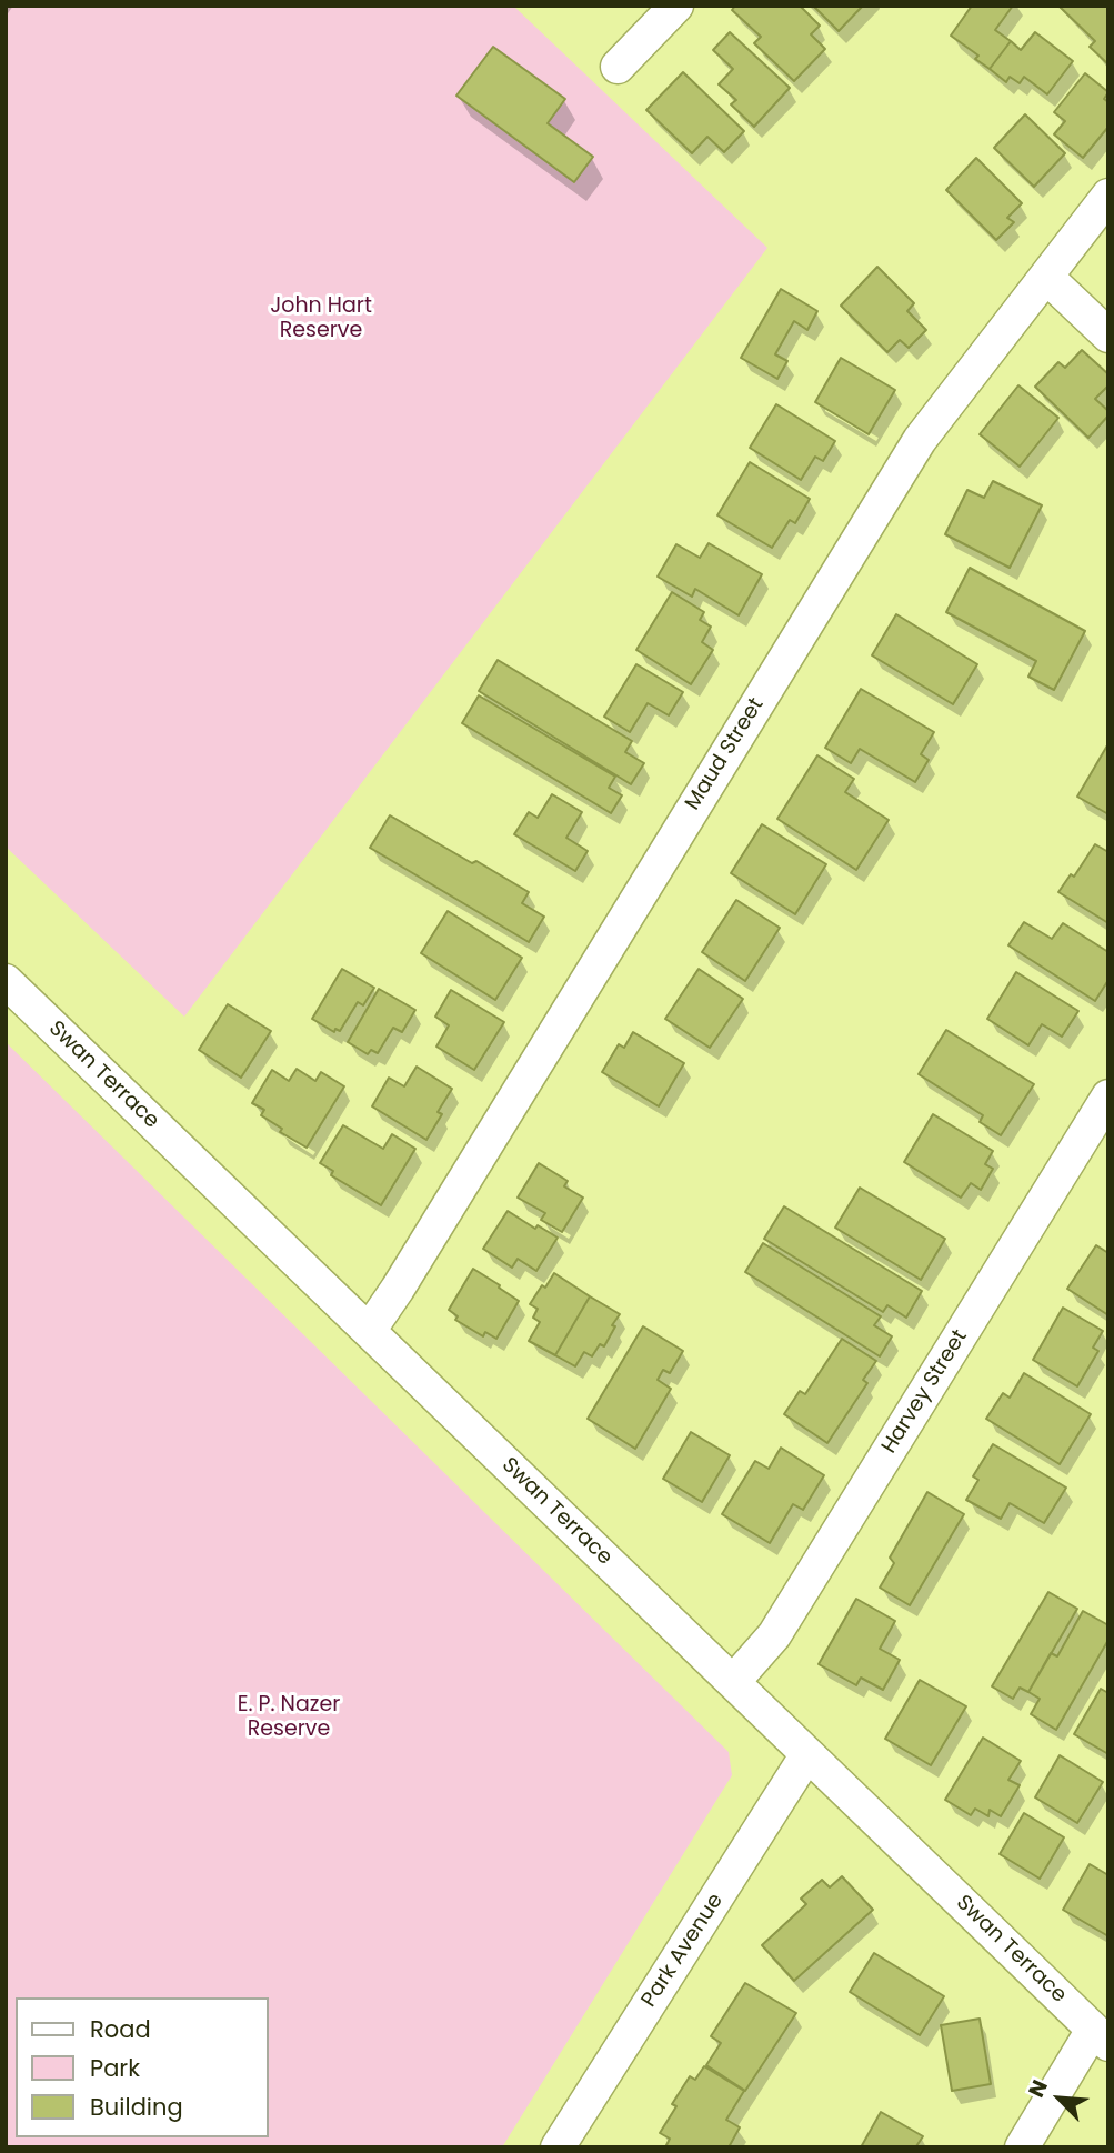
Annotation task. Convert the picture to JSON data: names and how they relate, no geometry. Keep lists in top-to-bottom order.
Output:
{
  "streets": {
    "street": [
      "Maud Street",
      "Swan Terrace",
      "Harvey Street",
      "Park Avenue"
    ]
  },
  "crossings": [
    ["Maud Street", "Swan Terrace"],
    ["Swan Terrace", "Harvey Street"],
    ["Swan Terrace", "Park Avenue"]
  ],
  "parks": ["John Hart Reserve", "E. P. Nazer Reserve"],
  "legend": ["Road", "Park", "Building"],
  "north": "top left"
}
